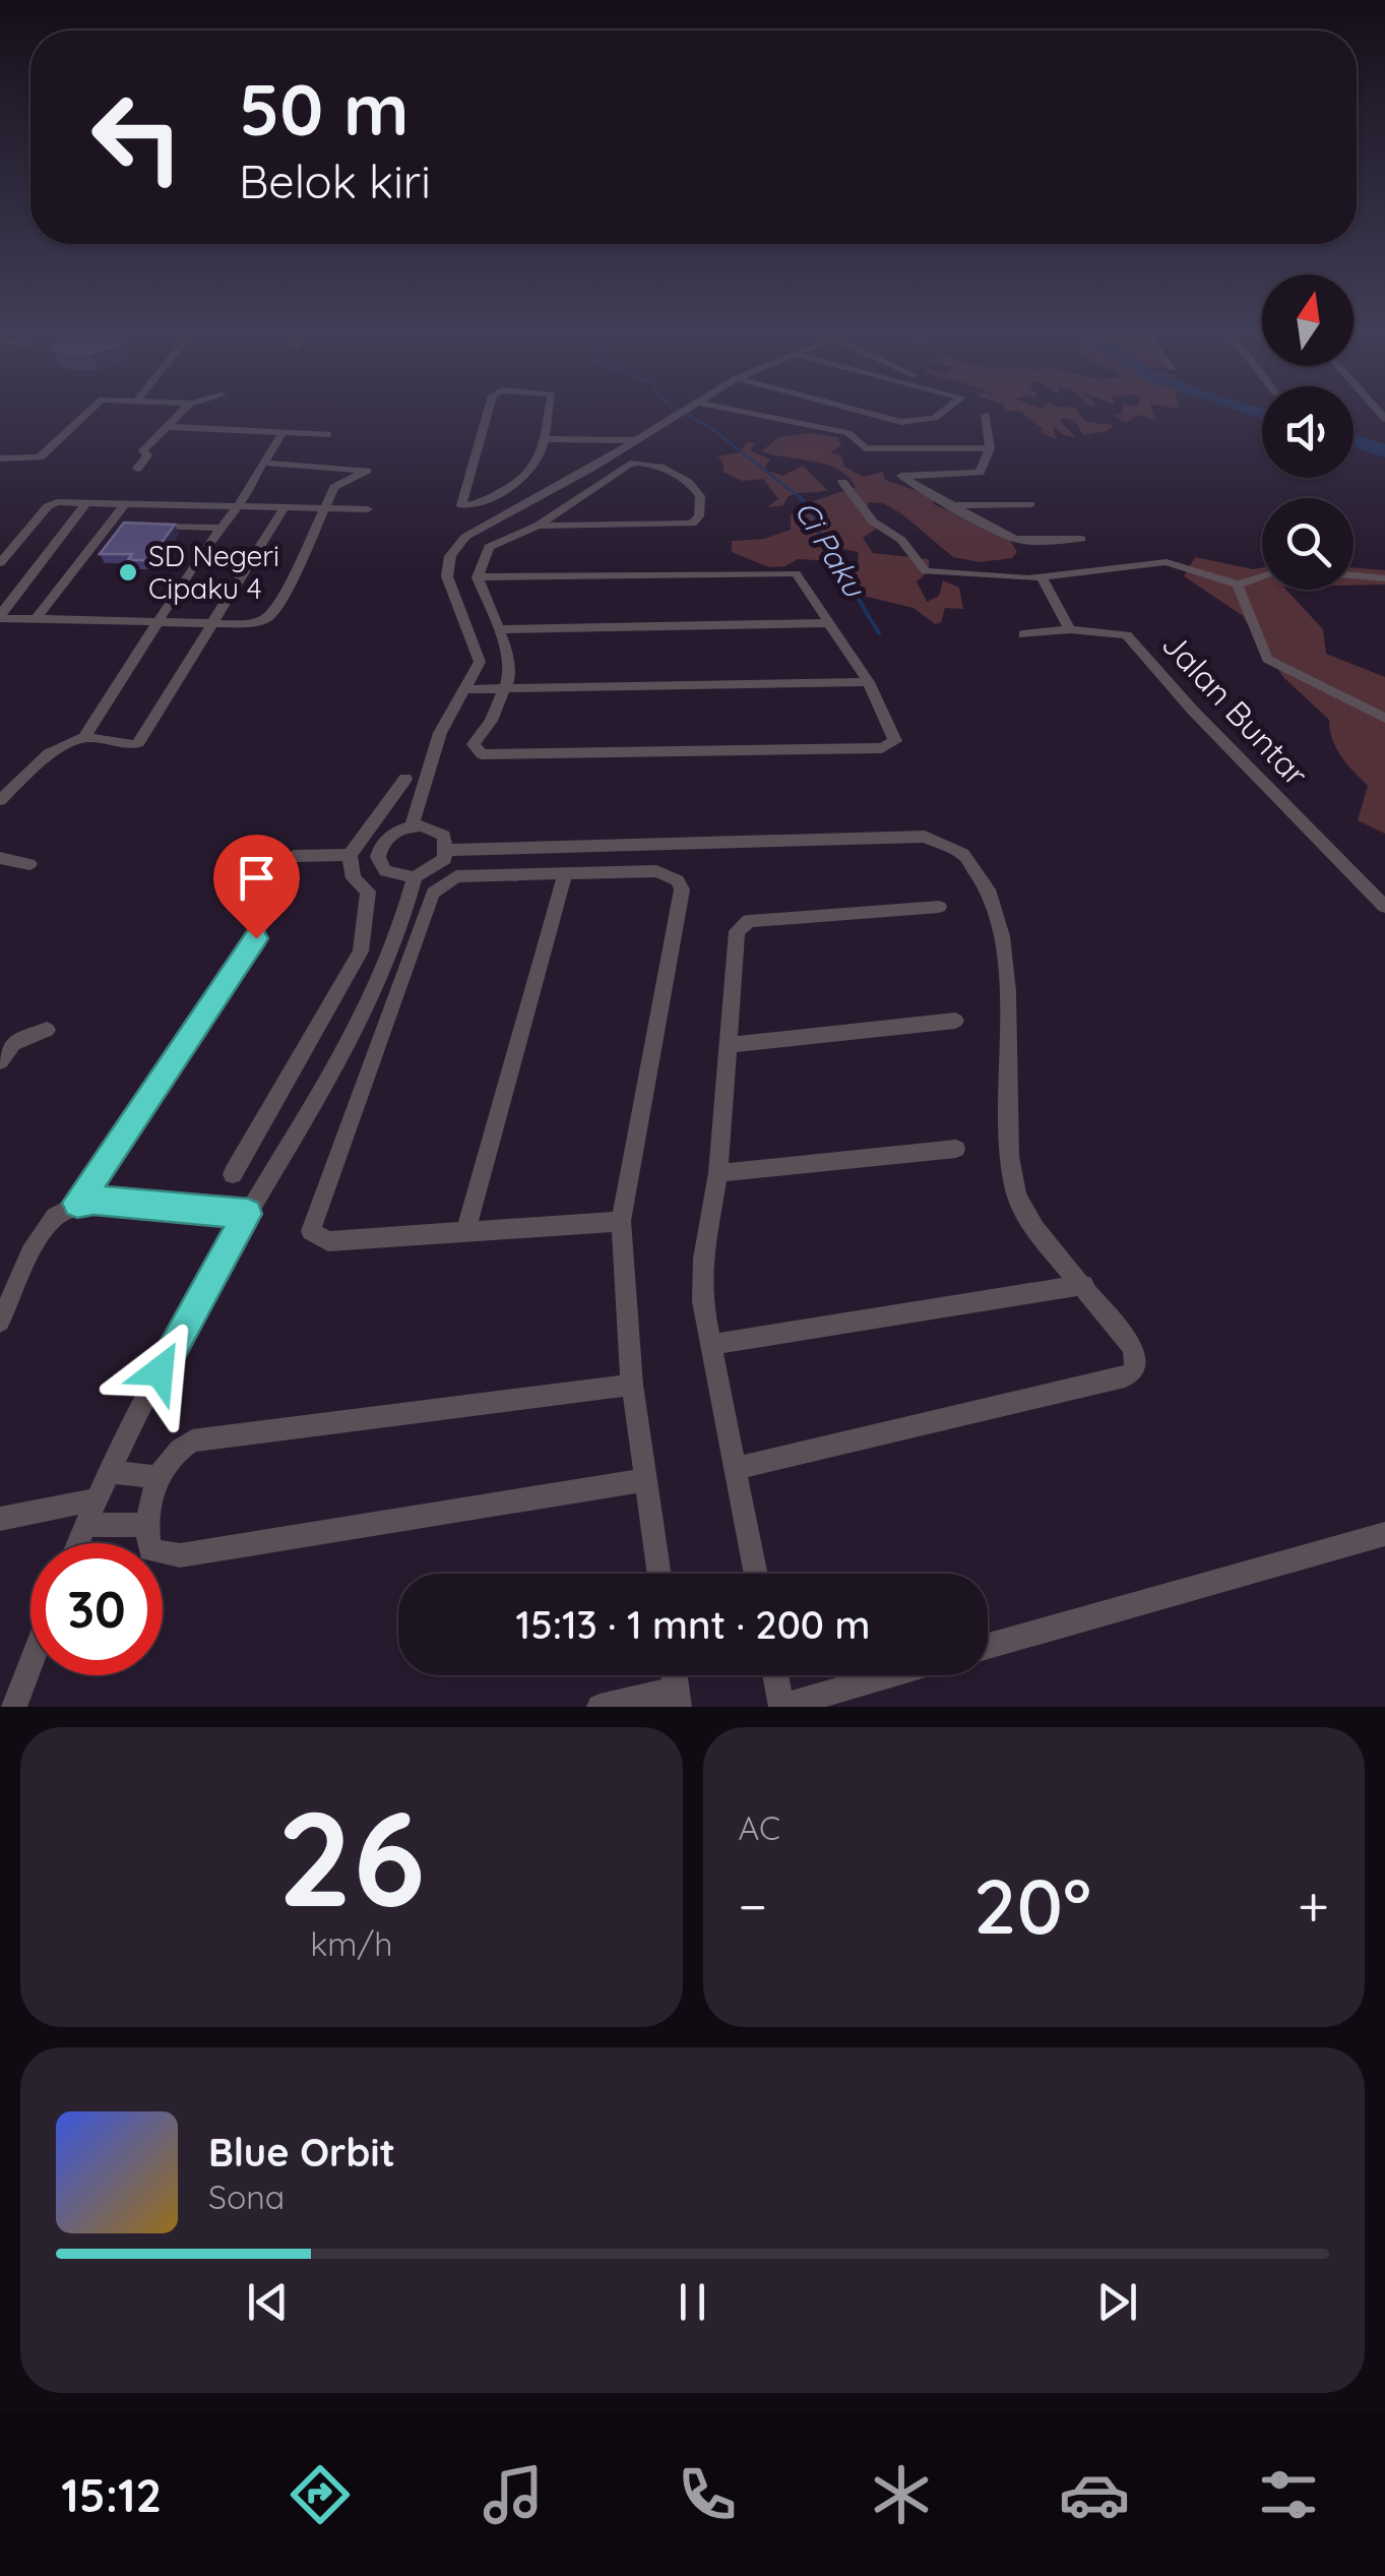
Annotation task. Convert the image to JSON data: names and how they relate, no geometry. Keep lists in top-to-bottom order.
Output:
{
  "streets": {
    "street": ["Jalan Buntar"]
  },
  "water": ["Ci Paku"],
  "places": ["SD Negeri Cipaku 4"],
  "north": "top",
  "page": {
    "turn": ["50 m", "Belok kiri"],
    "limit": "30",
    "trip": "15:13 · 1 mnt · 200 m",
    "tile": [
      ["26", "km/h"],
      "AC"
    ],
    "heat": ["−", "20°", "+"],
    "song": ["Blue Orbit", "Sona"],
    "tabs": "15:12"
  }
}
